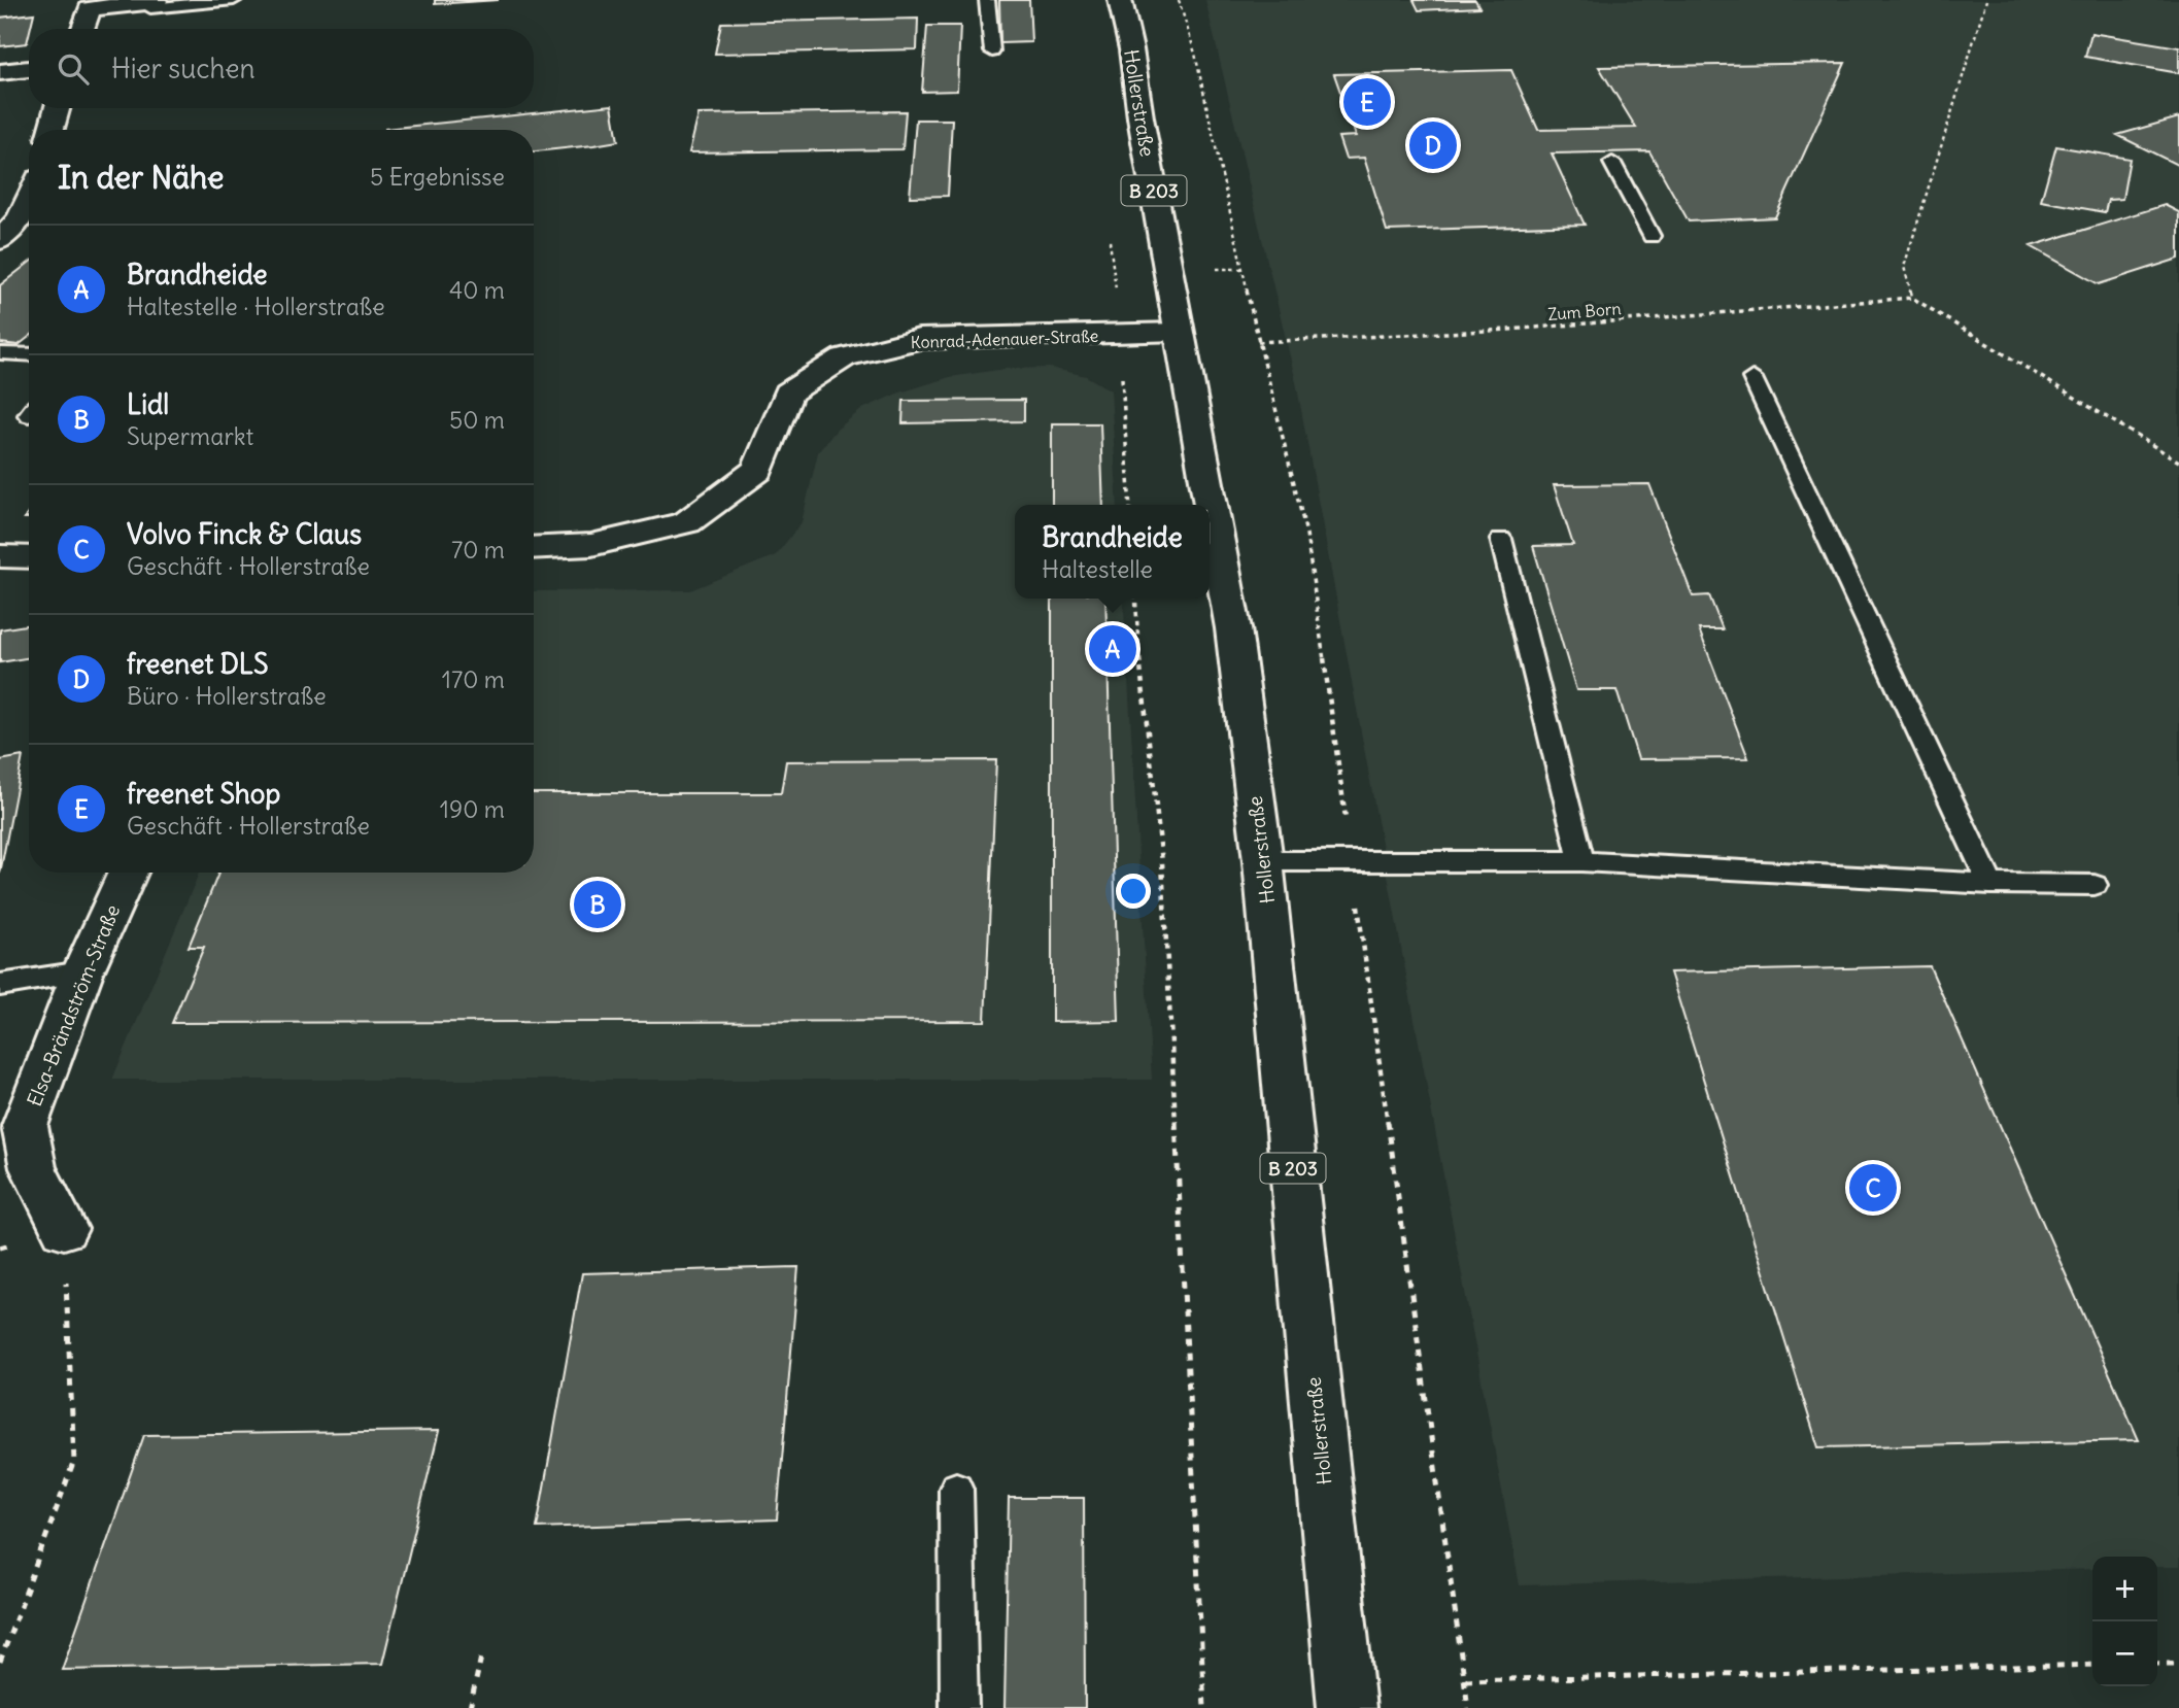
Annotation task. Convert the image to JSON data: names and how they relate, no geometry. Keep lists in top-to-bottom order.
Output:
{
  "streets": {
    "main road": [
      "Hollerstraße",
      "B 203",
      "Konrad-Adenauer-Straße",
      "Elsa-Brändström-Straße"
    ],
    "path": ["Zum Born"]
  },
  "crossings": [
    ["Hollerstraße", "Konrad-Adenauer-Straße"]
  ],
  "page": {
    "search": "Hier suchen",
    "pins": [
      "E",
      "D",
      "A",
      "B",
      "C"
    ],
    "heading": ["In der Nähe", "5 Ergebnisse"],
    "list": [
      {
        "mark": "A",
        "name": "Brandheide",
        "note": "Haltestelle · Hollerstraße",
        "value": "40 m"
      },
      {
        "mark": "B",
        "name": "Lidl",
        "note": "Supermarkt",
        "value": "50 m"
      },
      {
        "mark": "C",
        "name": "Volvo Finck & Claus",
        "note": "Geschäft · Hollerstraße",
        "value": "70 m"
      },
      {
        "mark": "D",
        "name": "freenet DLS",
        "note": "Büro · Hollerstraße",
        "value": "170 m"
      },
      {
        "mark": "E",
        "name": "freenet Shop",
        "note": "Geschäft · Hollerstraße",
        "value": "190 m"
      }
    ],
    "popup": ["Brandheide", "Haltestelle"],
    "map_buttons": ["+", "−"]
  }
}
